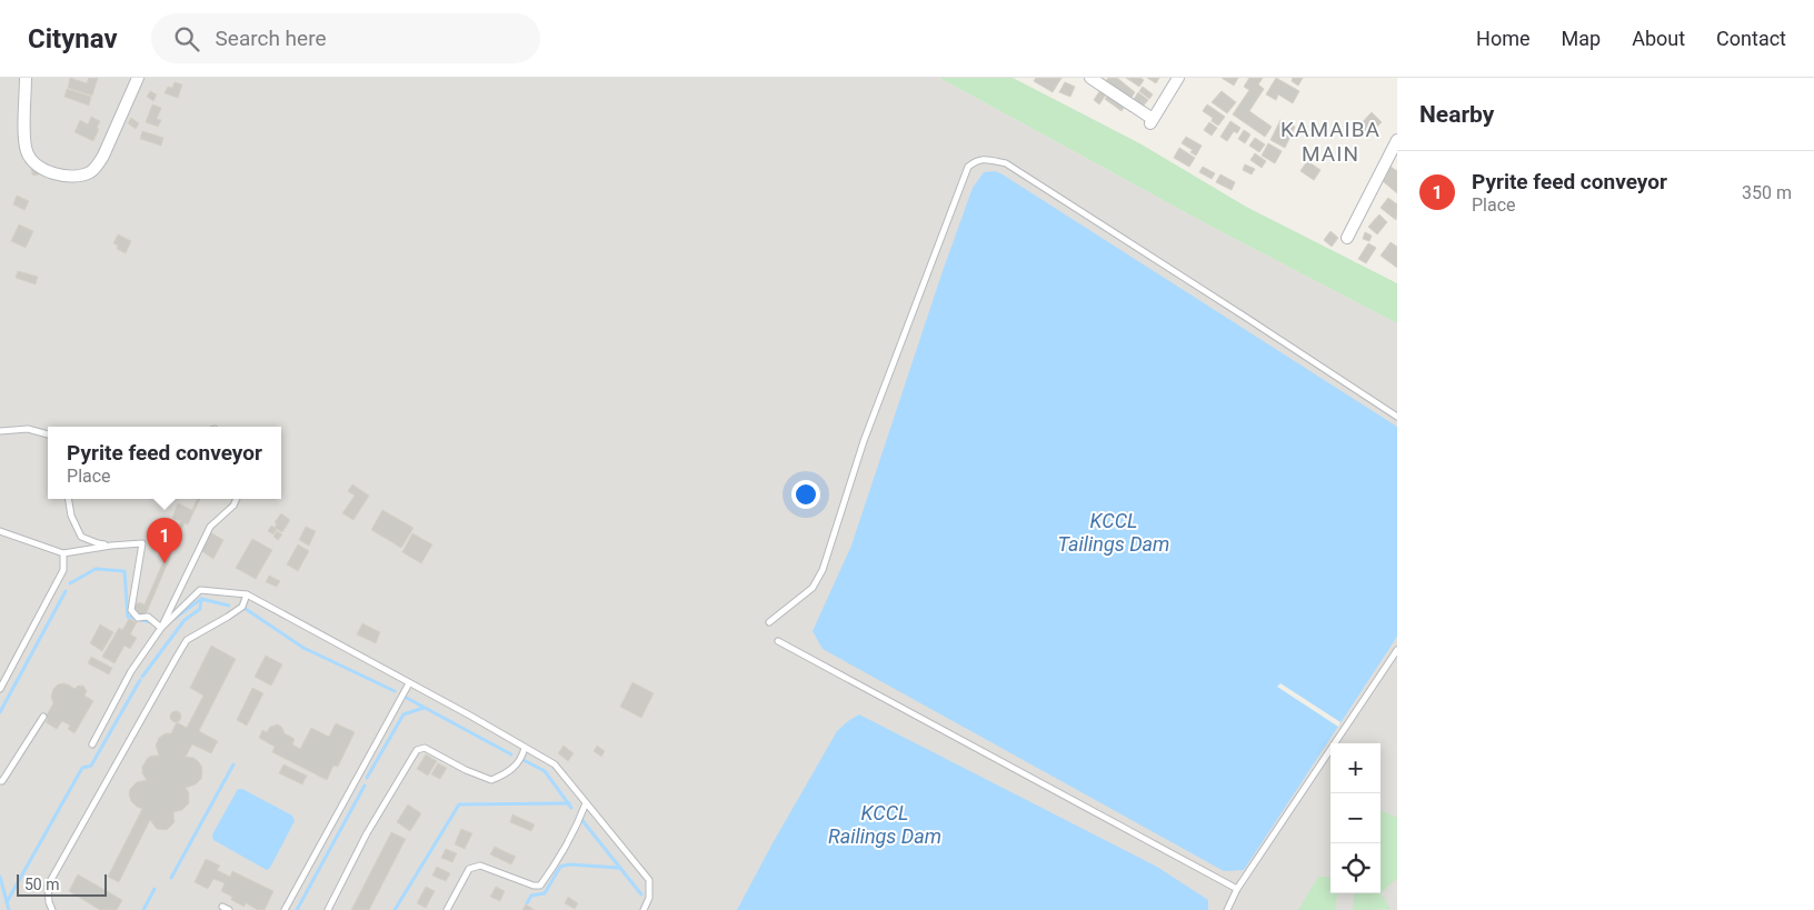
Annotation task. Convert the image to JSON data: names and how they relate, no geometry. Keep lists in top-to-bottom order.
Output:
{
  "districts": ["KAMAIBA MAIN"],
  "water": ["KCCL Tailings Dam", "KCCL Railings Dam"],
  "scale_bar": "50 m",
  "page": {
    "header": "Citynav",
    "search": "Search here",
    "nav": [
      "Home",
      "Map",
      "About",
      "Contact"
    ],
    "heading": "Nearby",
    "list": [
      {
        "mark": "1",
        "name": "Pyrite feed conveyor",
        "note": "Place",
        "value": "350 m"
      }
    ],
    "popup": ["Pyrite feed conveyor", "Place"],
    "pins": "1",
    "map_buttons": ["+", "−"],
    "scale": "50 m"
  }
}
